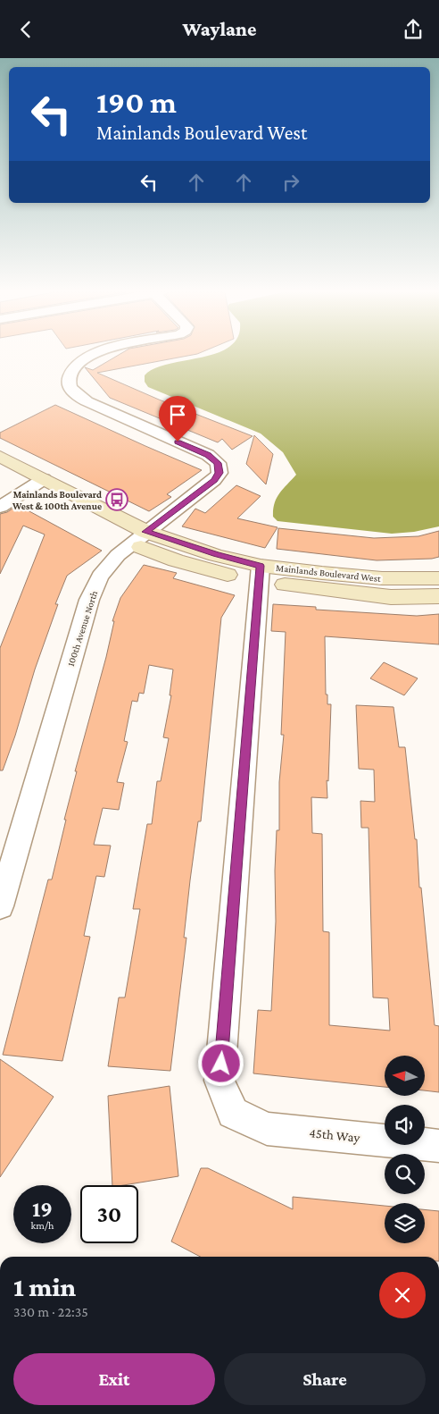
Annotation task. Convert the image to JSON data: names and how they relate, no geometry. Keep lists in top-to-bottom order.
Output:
{
  "streets": {
    "street": ["Mainlands Boulevard West", "100th Avenue North", "45th Way"]
  },
  "crossings": [
    ["Mainlands Boulevard West", "100th Avenue North"],
    ["Mainlands Boulevard West", "45th Way"]
  ],
  "places": {
    "bus stop": ["Mainlands Boulevard West & 100th Avenue"]
  },
  "north": "left",
  "page": {
    "header": "Waylane",
    "turn": ["190 m", "Mainlands Boulevard West"],
    "speed": "19 km/h",
    "limit": "30",
    "heading": ["1 min", "330 m · 22:35"],
    "buttons": ["Exit", "Share"]
  }
}
